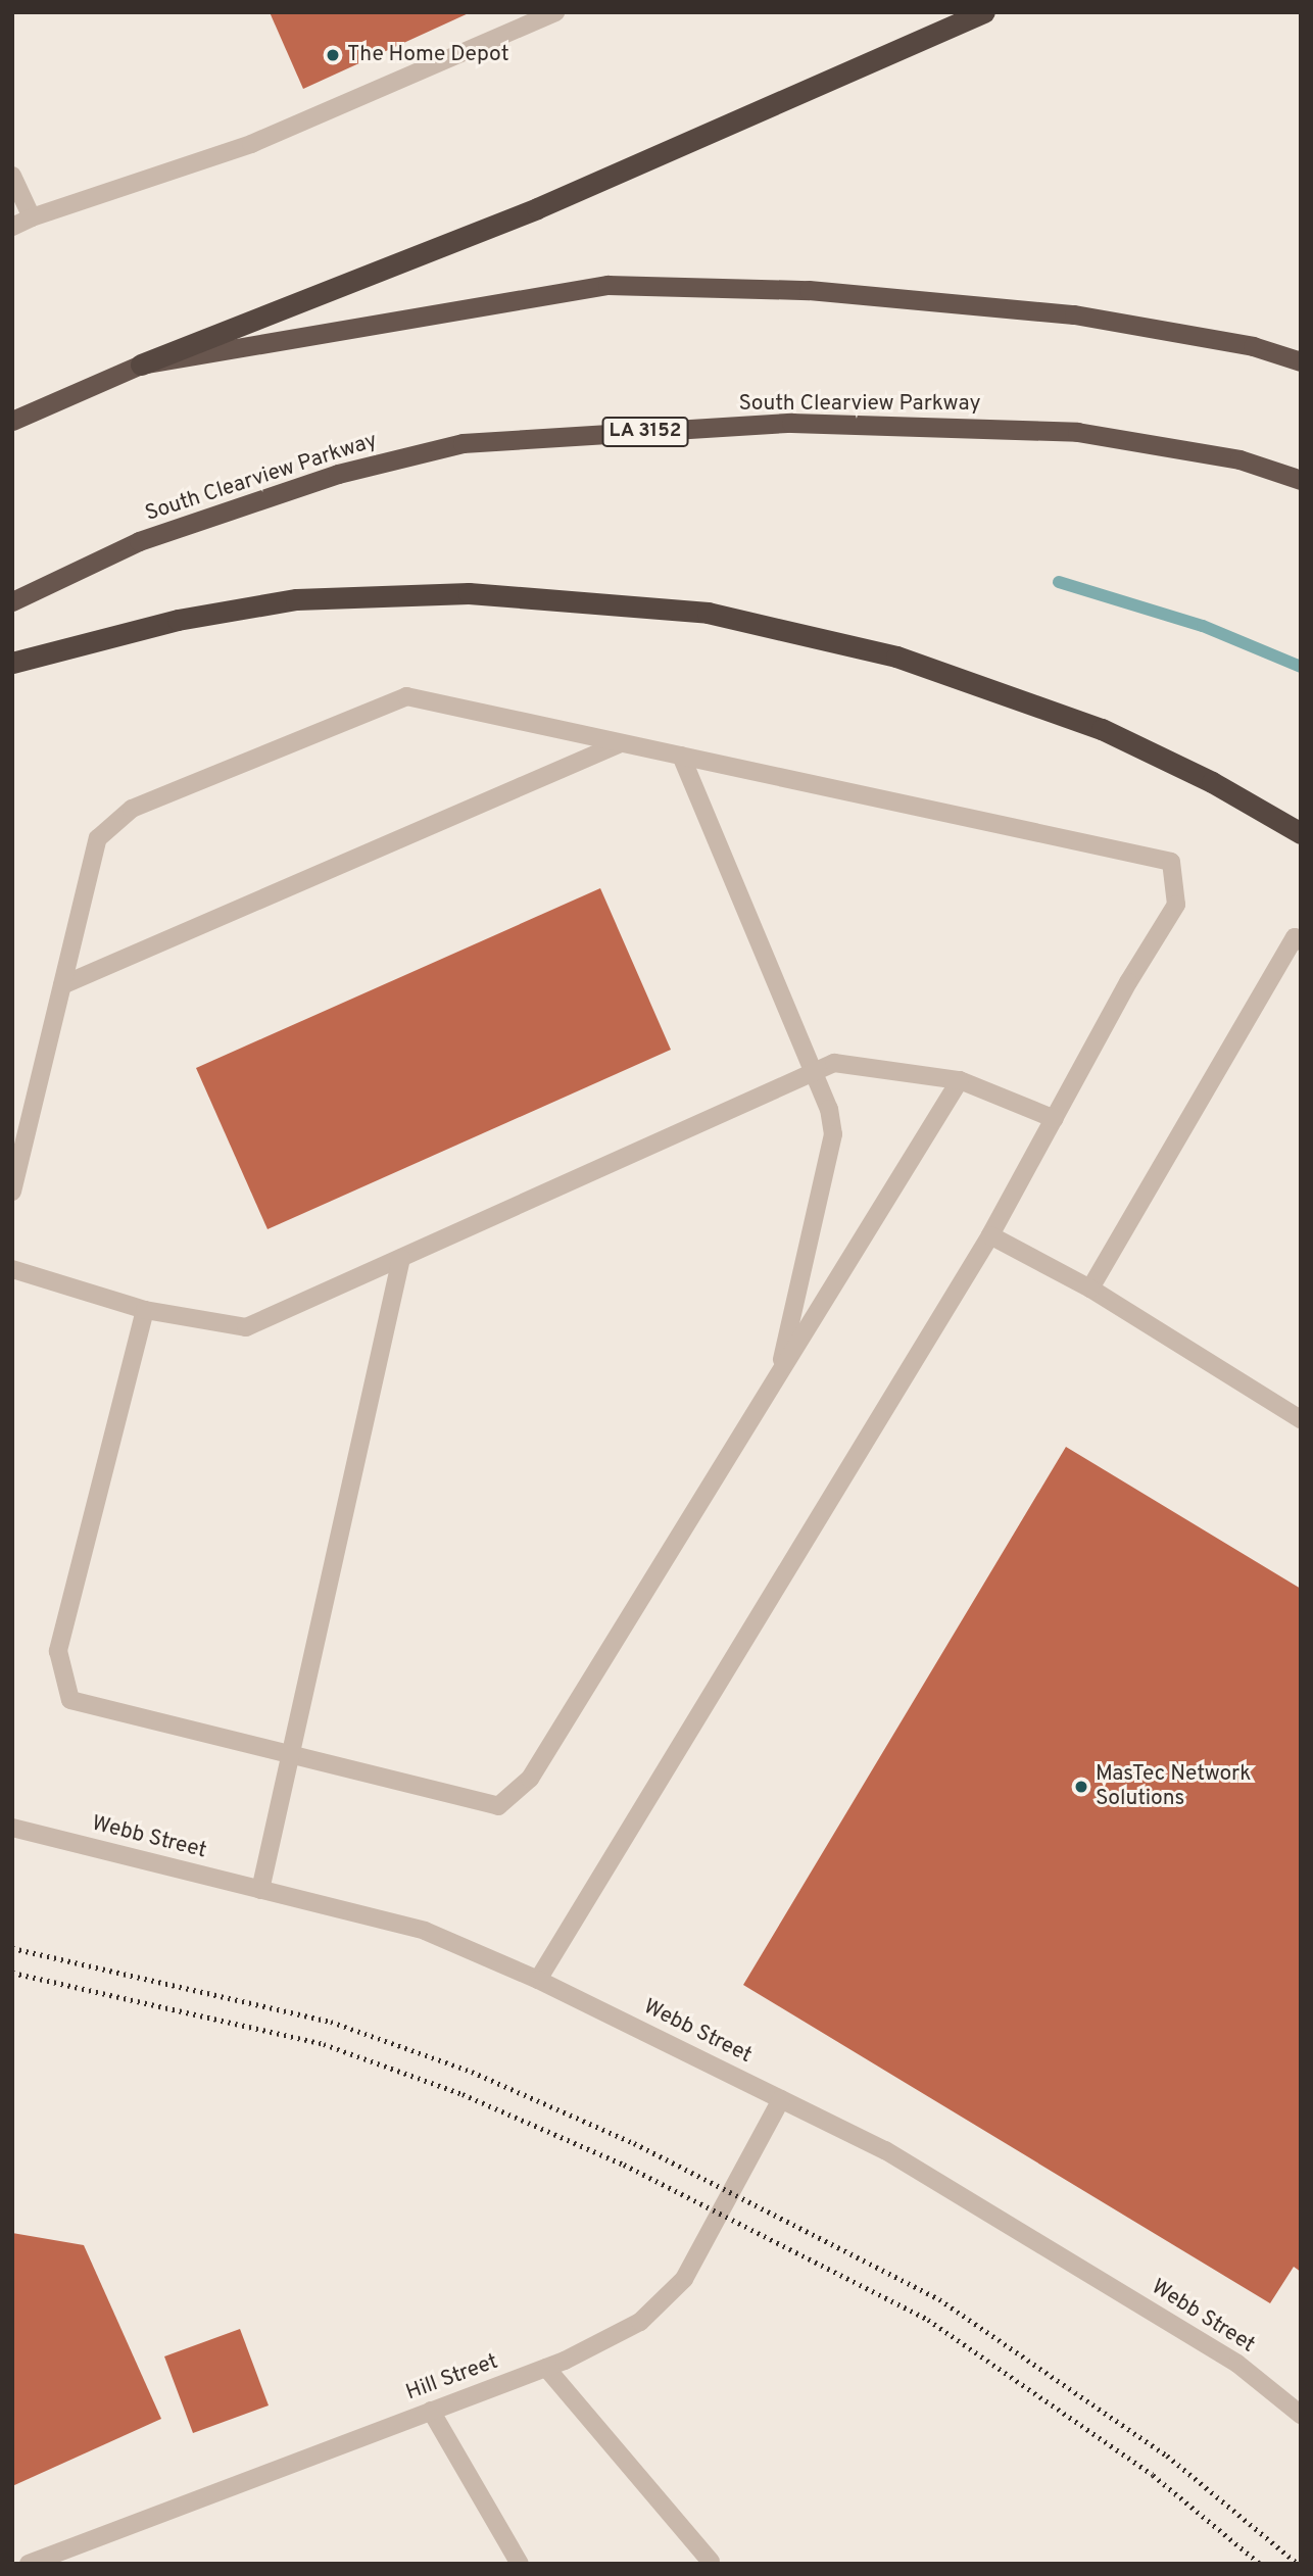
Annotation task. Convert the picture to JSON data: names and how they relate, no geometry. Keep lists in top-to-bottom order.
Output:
{
  "streets": {
    "highway": ["South Clearview Parkway", "LA 3152"],
    "street": ["Webb Street", "Hill Street"]
  },
  "crossings": [
    ["Webb Street", "Hill Street"]
  ],
  "places": ["The Home Depot", "MasTec Network Solutions"]
}
